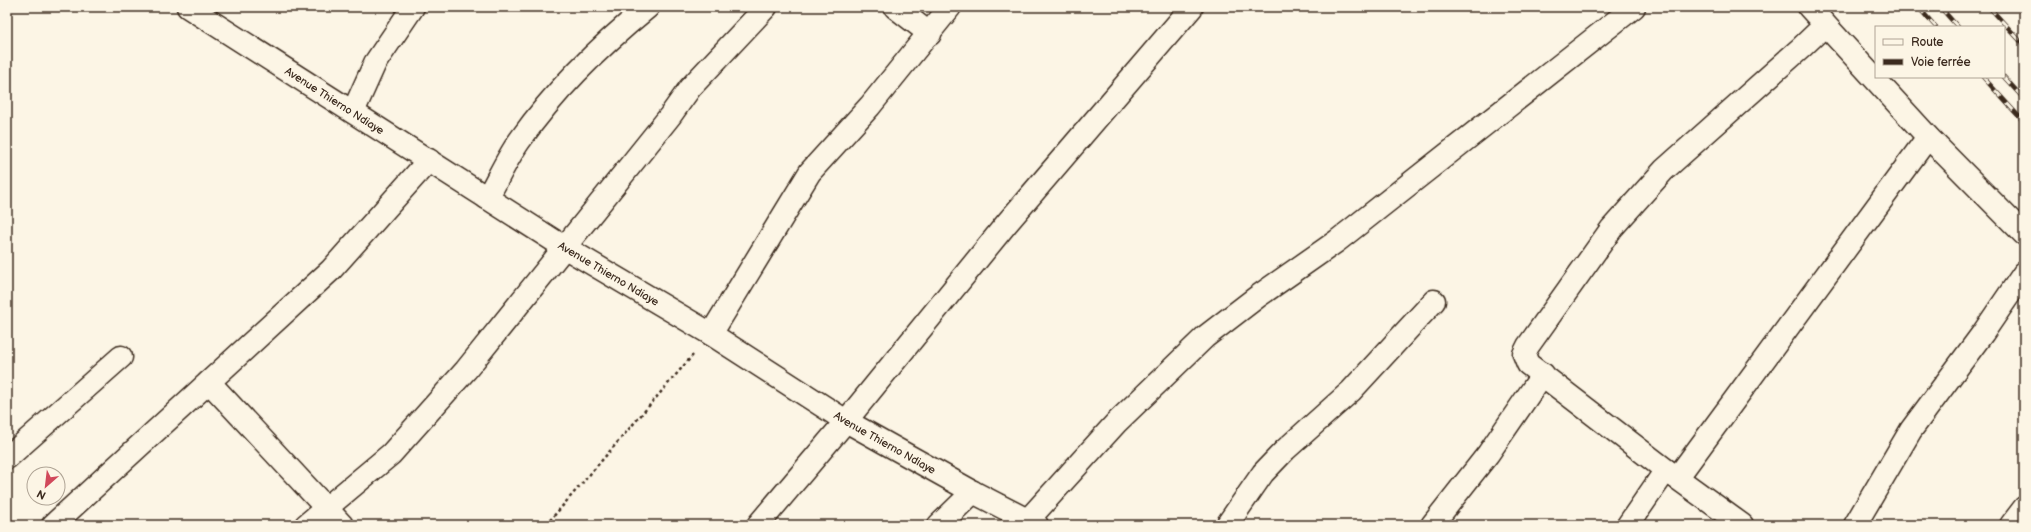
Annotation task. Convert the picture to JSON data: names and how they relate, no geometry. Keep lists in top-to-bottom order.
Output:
{
  "streets": {
    "street": ["Avenue Thierno Ndiaye"]
  },
  "legend": ["Route", "Voie ferrée"],
  "north": "bottom left"
}
